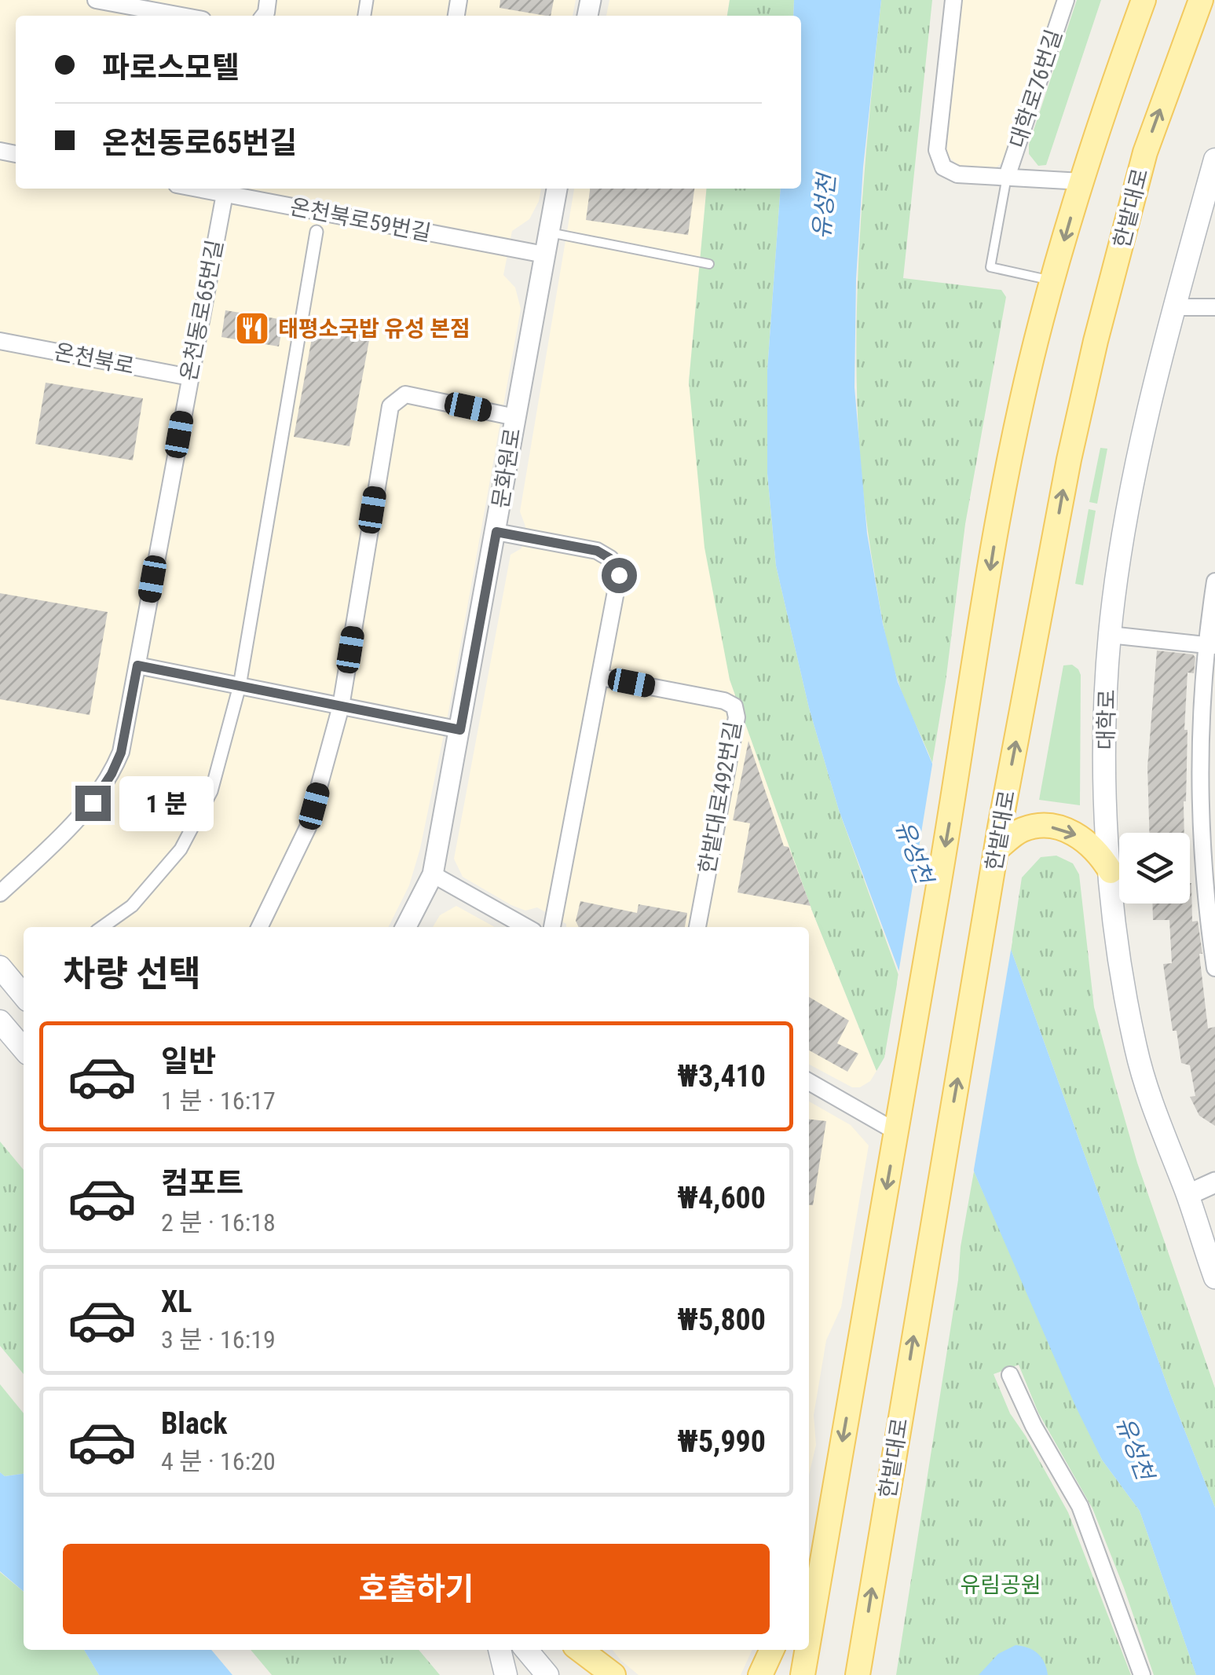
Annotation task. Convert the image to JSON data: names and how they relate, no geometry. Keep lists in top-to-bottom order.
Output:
{
  "streets": {
    "main road": ["한밭대로", "대학로"],
    "street": [
      "대학로76번길",
      "온천북로59번길",
      "온천동로65번길",
      "온천북로",
      "문화원로",
      "한밭대로492번길"
    ]
  },
  "crossings": [
    ["온천북로59번길", "온천동로65번길"],
    ["온천북로59번길", "문화원로"],
    ["온천동로65번길", "온천북로"]
  ],
  "water": ["유성천"],
  "parks": ["유림공원"],
  "places": {
    "restaurant": ["태평소국밥 유성 본점"]
  },
  "page": {
    "banner": ["파로스모텔", "온천동로65번길"],
    "bubble": "1 분",
    "heading": "차량 선택",
    "list": [
      {
        "name": "일반",
        "note": "1 분 · 16:17",
        "value": "₩3,410"
      },
      {
        "name": "컴포트",
        "note": "2 분 · 16:18",
        "value": "₩4,600"
      },
      {
        "name": "XL",
        "note": "3 분 · 16:19",
        "value": "₩5,800"
      },
      {
        "name": "Black",
        "note": "4 분 · 16:20",
        "value": "₩5,990"
      }
    ],
    "buttons": "호출하기"
  }
}
